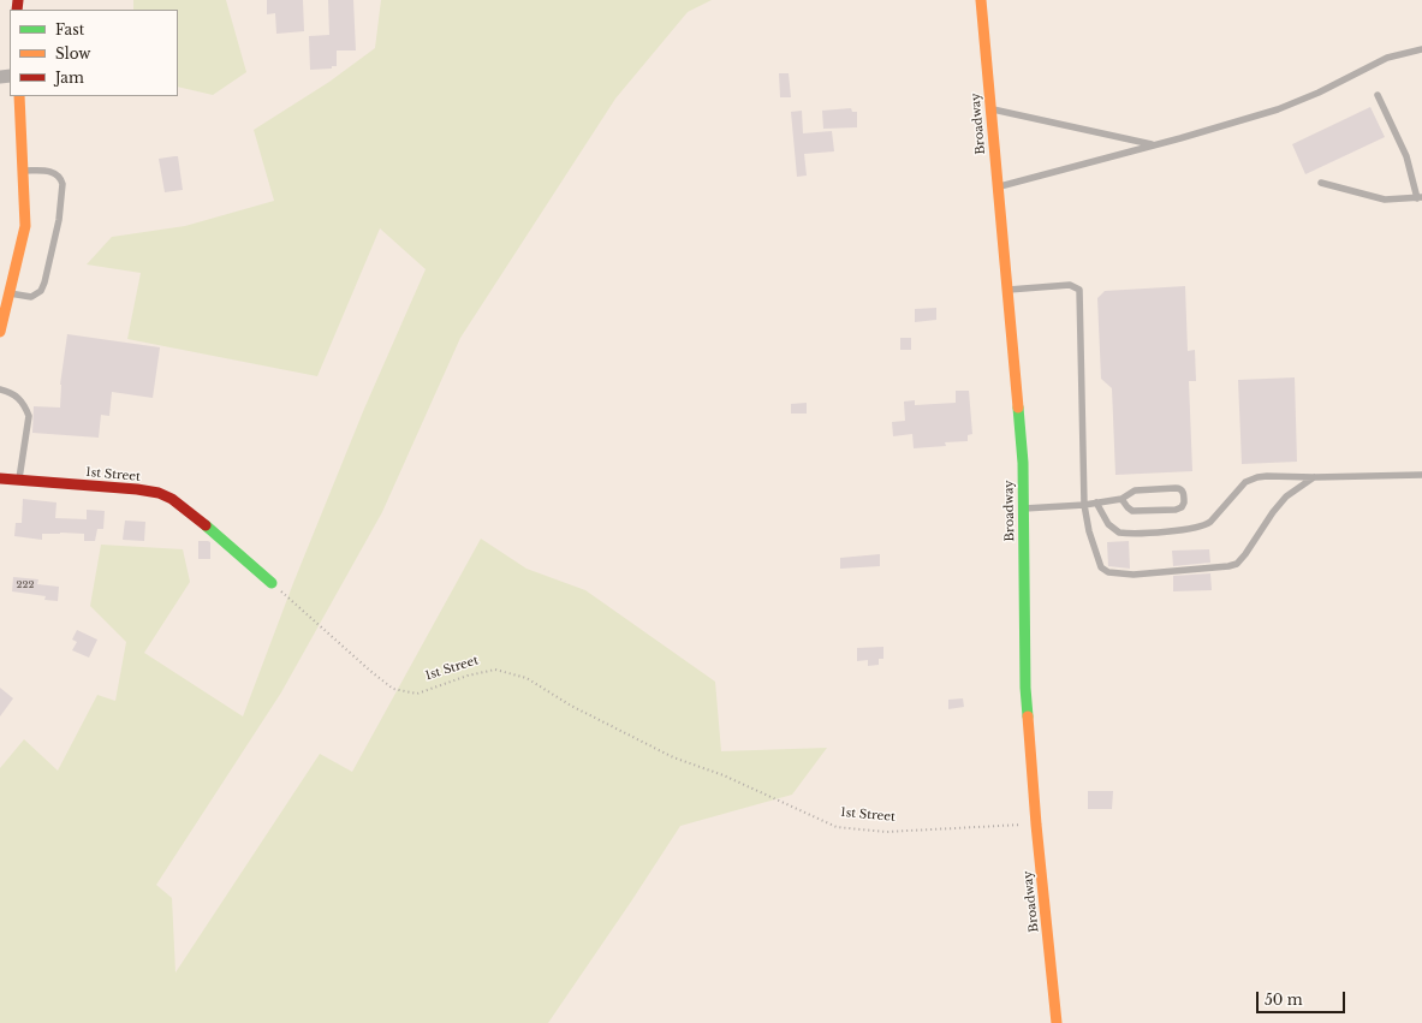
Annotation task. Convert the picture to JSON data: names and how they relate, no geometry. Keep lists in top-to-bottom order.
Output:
{
  "streets": {
    "street": ["Broadway", "1st Street"]
  },
  "crossings": [
    ["Broadway", "1st Street"]
  ],
  "house_numbers": ["222"],
  "legend": ["Fast", "Slow", "Jam"],
  "scale_bar": "50 m"
}
